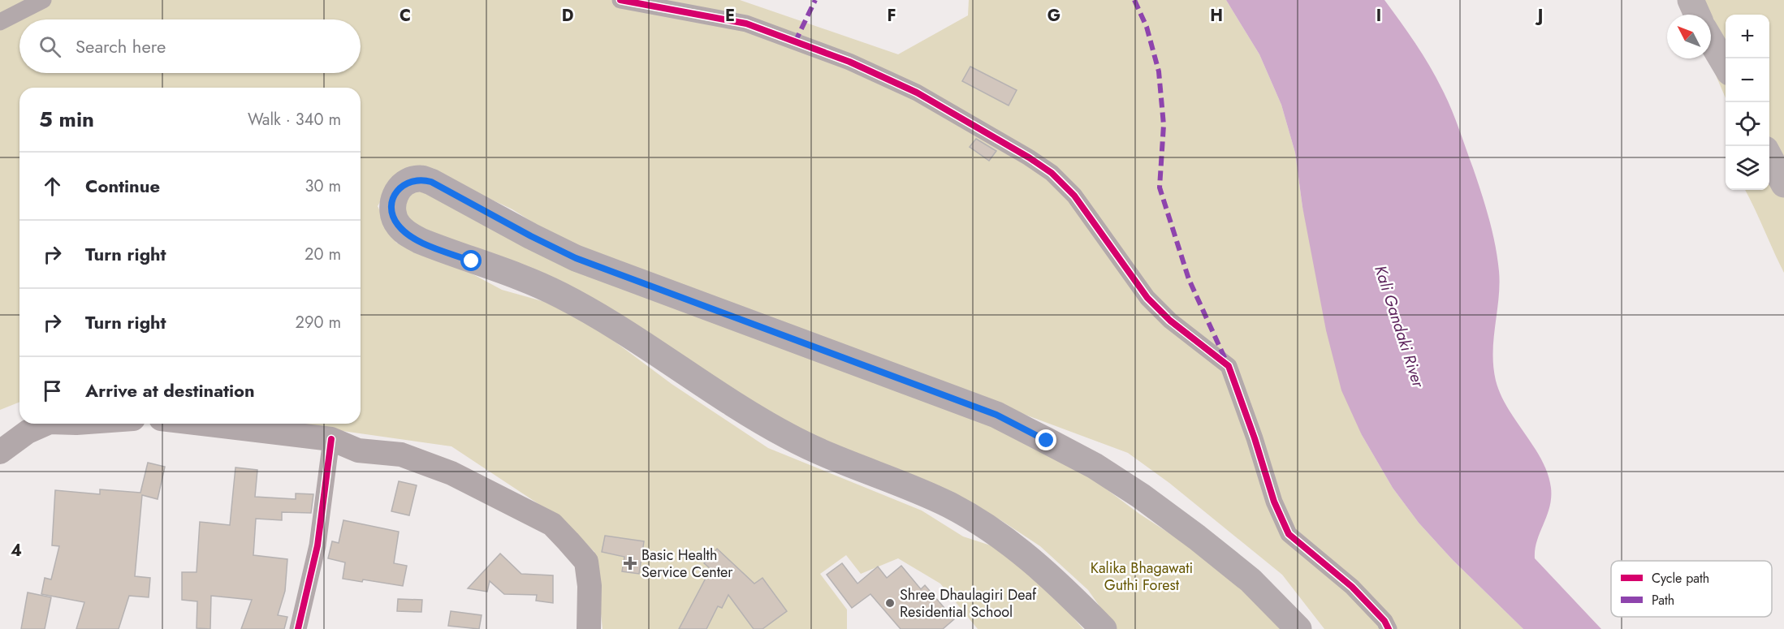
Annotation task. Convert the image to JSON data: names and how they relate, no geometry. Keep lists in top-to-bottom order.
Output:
{
  "water": ["Kali Gandaki River"],
  "parks": ["Kalika Bhagawati Guthi Forest"],
  "places": {
    "health": ["Basic Health Service Center"],
    "other": ["Shree Dhaulagiri Deaf Residential School"]
  },
  "legend": ["Cycle path", "Path"],
  "north": "top left",
  "page": {
    "map_buttons": ["+", "−"],
    "search": "Search here",
    "heading": ["5 min", "Walk · 340 m"],
    "list": [
      ["Continue", "30 m"],
      ["Turn right", "20 m"],
      ["Turn right", "290 m"],
      "Arrive at destination"
    ]
  },
  "grid": {
    "columns": [
      "C",
      "D",
      "E",
      "F",
      "G",
      "H",
      "I",
      "J"
    ],
    "rows": ["4"]
  }
}
